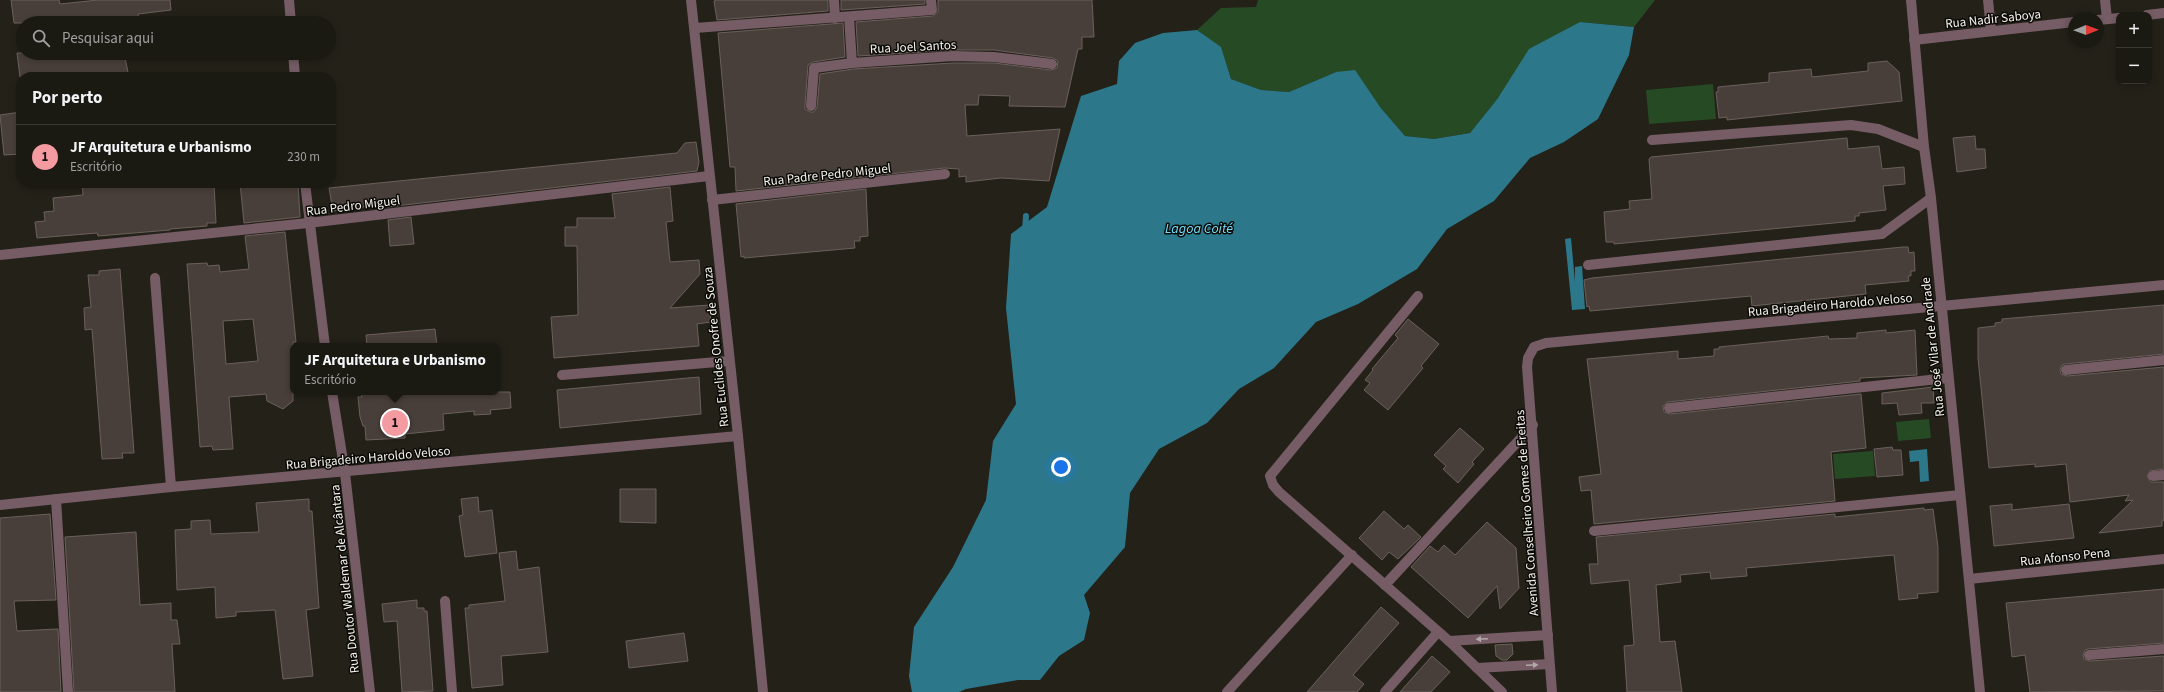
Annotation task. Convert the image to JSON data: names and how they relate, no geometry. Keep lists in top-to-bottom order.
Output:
{
  "streets": {
    "street": [
      "Rua Nadir Saboya",
      "Rua Joel Santos",
      "Rua Padre Pedro Miguel",
      "Rua Pedro Miguel",
      "Rua Brigadeiro Haroldo Veloso",
      "Rua Euclides Onofre de Souza",
      "Rua José Vilar de Andrade",
      "Avenida Conselheiro Gomes de Freitas",
      "Rua Afonso Pena",
      "Rua Doutor Waldemar de Alcântara"
    ]
  },
  "crossings": [
    ["Rua Nadir Saboya", "Rua José Vilar de Andrade"],
    ["Rua Padre Pedro Miguel", "Rua Euclides Onofre de Souza"],
    ["Rua Pedro Miguel", "Rua Euclides Onofre de Souza"],
    ["Rua Brigadeiro Haroldo Veloso", "Rua Euclides Onofre de Souza"],
    ["Rua Brigadeiro Haroldo Veloso", "Rua José Vilar de Andrade"],
    ["Rua Brigadeiro Haroldo Veloso", "Avenida Conselheiro Gomes de Freitas"],
    ["Rua Brigadeiro Haroldo Veloso", "Rua Doutor Waldemar de Alcântara"],
    ["Rua José Vilar de Andrade", "Rua Afonso Pena"]
  ],
  "water": ["Lagoa Coité"],
  "north": "right",
  "page": {
    "map_buttons": ["+", "−"],
    "search": "Pesquisar aqui",
    "heading": "Por perto",
    "list": [
      {
        "mark": "1",
        "name": "JF Arquitetura e Urbanismo",
        "note": "Escritório",
        "value": "230 m"
      }
    ],
    "popup": ["JF Arquitetura e Urbanismo", "Escritório"],
    "pins": "1"
  }
}
